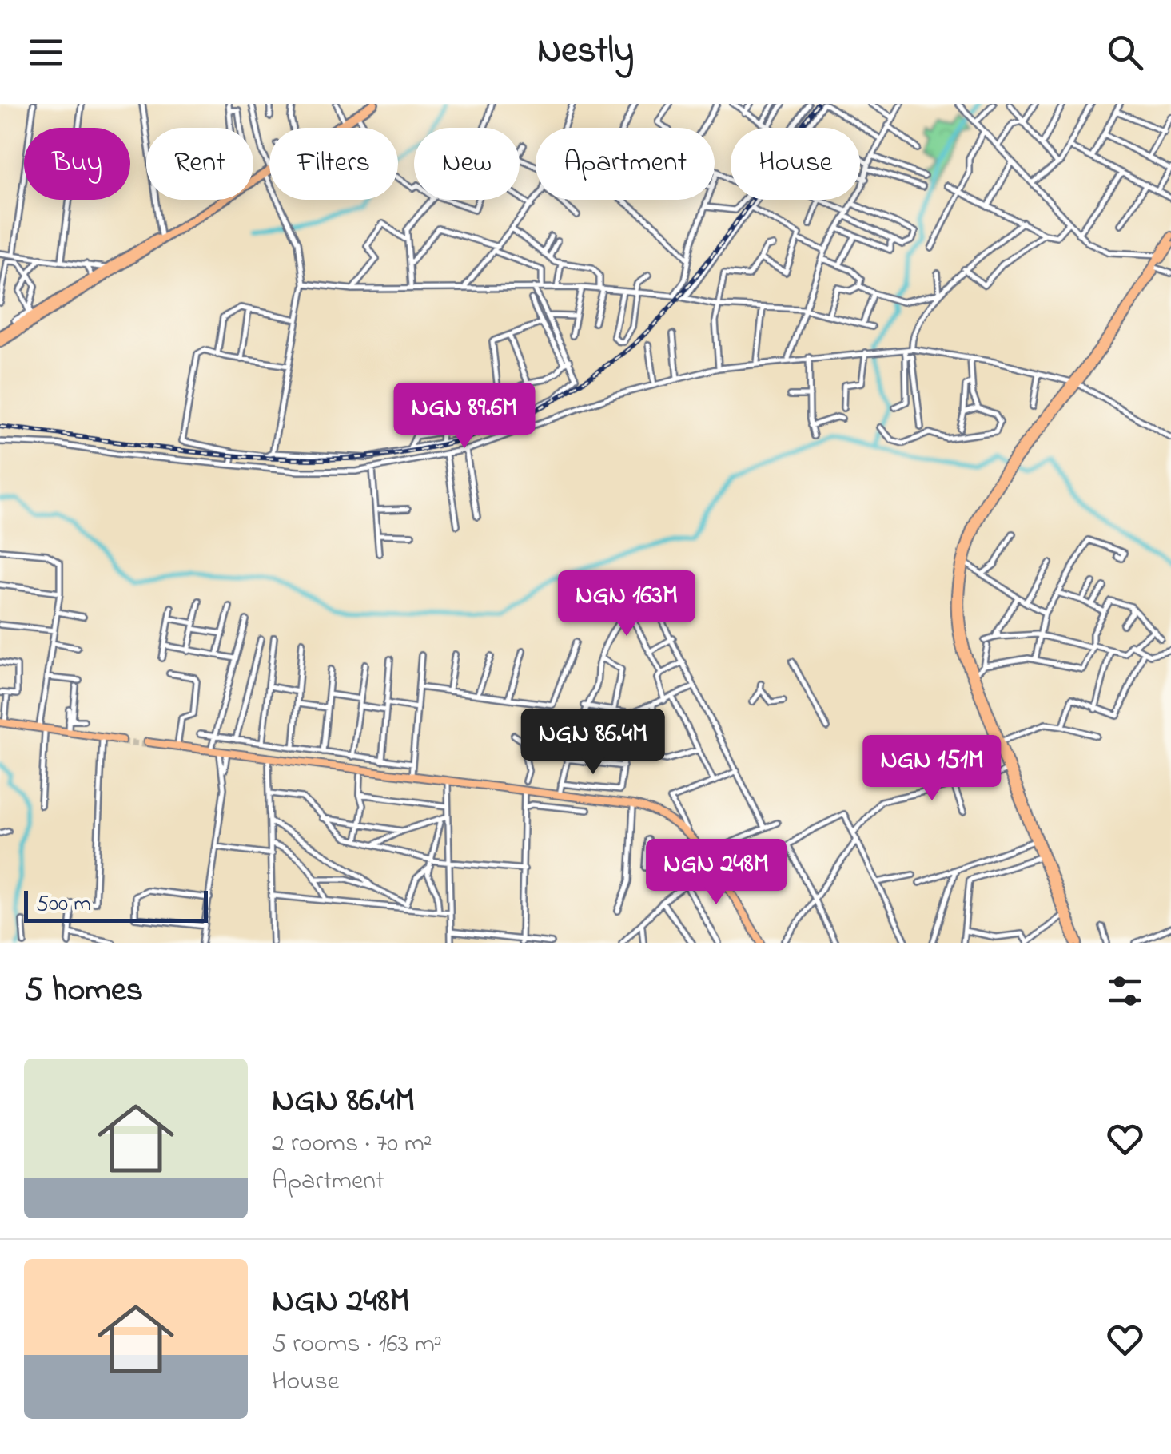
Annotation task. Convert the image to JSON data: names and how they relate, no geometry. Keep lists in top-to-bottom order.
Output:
{
  "scale_bar": "500 m",
  "page": {
    "header": "Nestly",
    "chip": [
      "Buy",
      "Rent",
      "Filters",
      "New",
      "Apartment",
      "House"
    ],
    "price": [
      "NGN 89.6M",
      "NGN 163M",
      "NGN 86.4M",
      "NGN 151M",
      "NGN 248M"
    ],
    "scale": "500 m",
    "heading": "5 homes",
    "list": [
      {
        "name": "NGN 86.4M",
        "note": "2 rooms · 70 m² · Apartment"
      },
      {
        "name": "NGN 248M",
        "note": "5 rooms · 163 m² · House"
      }
    ]
  }
}
